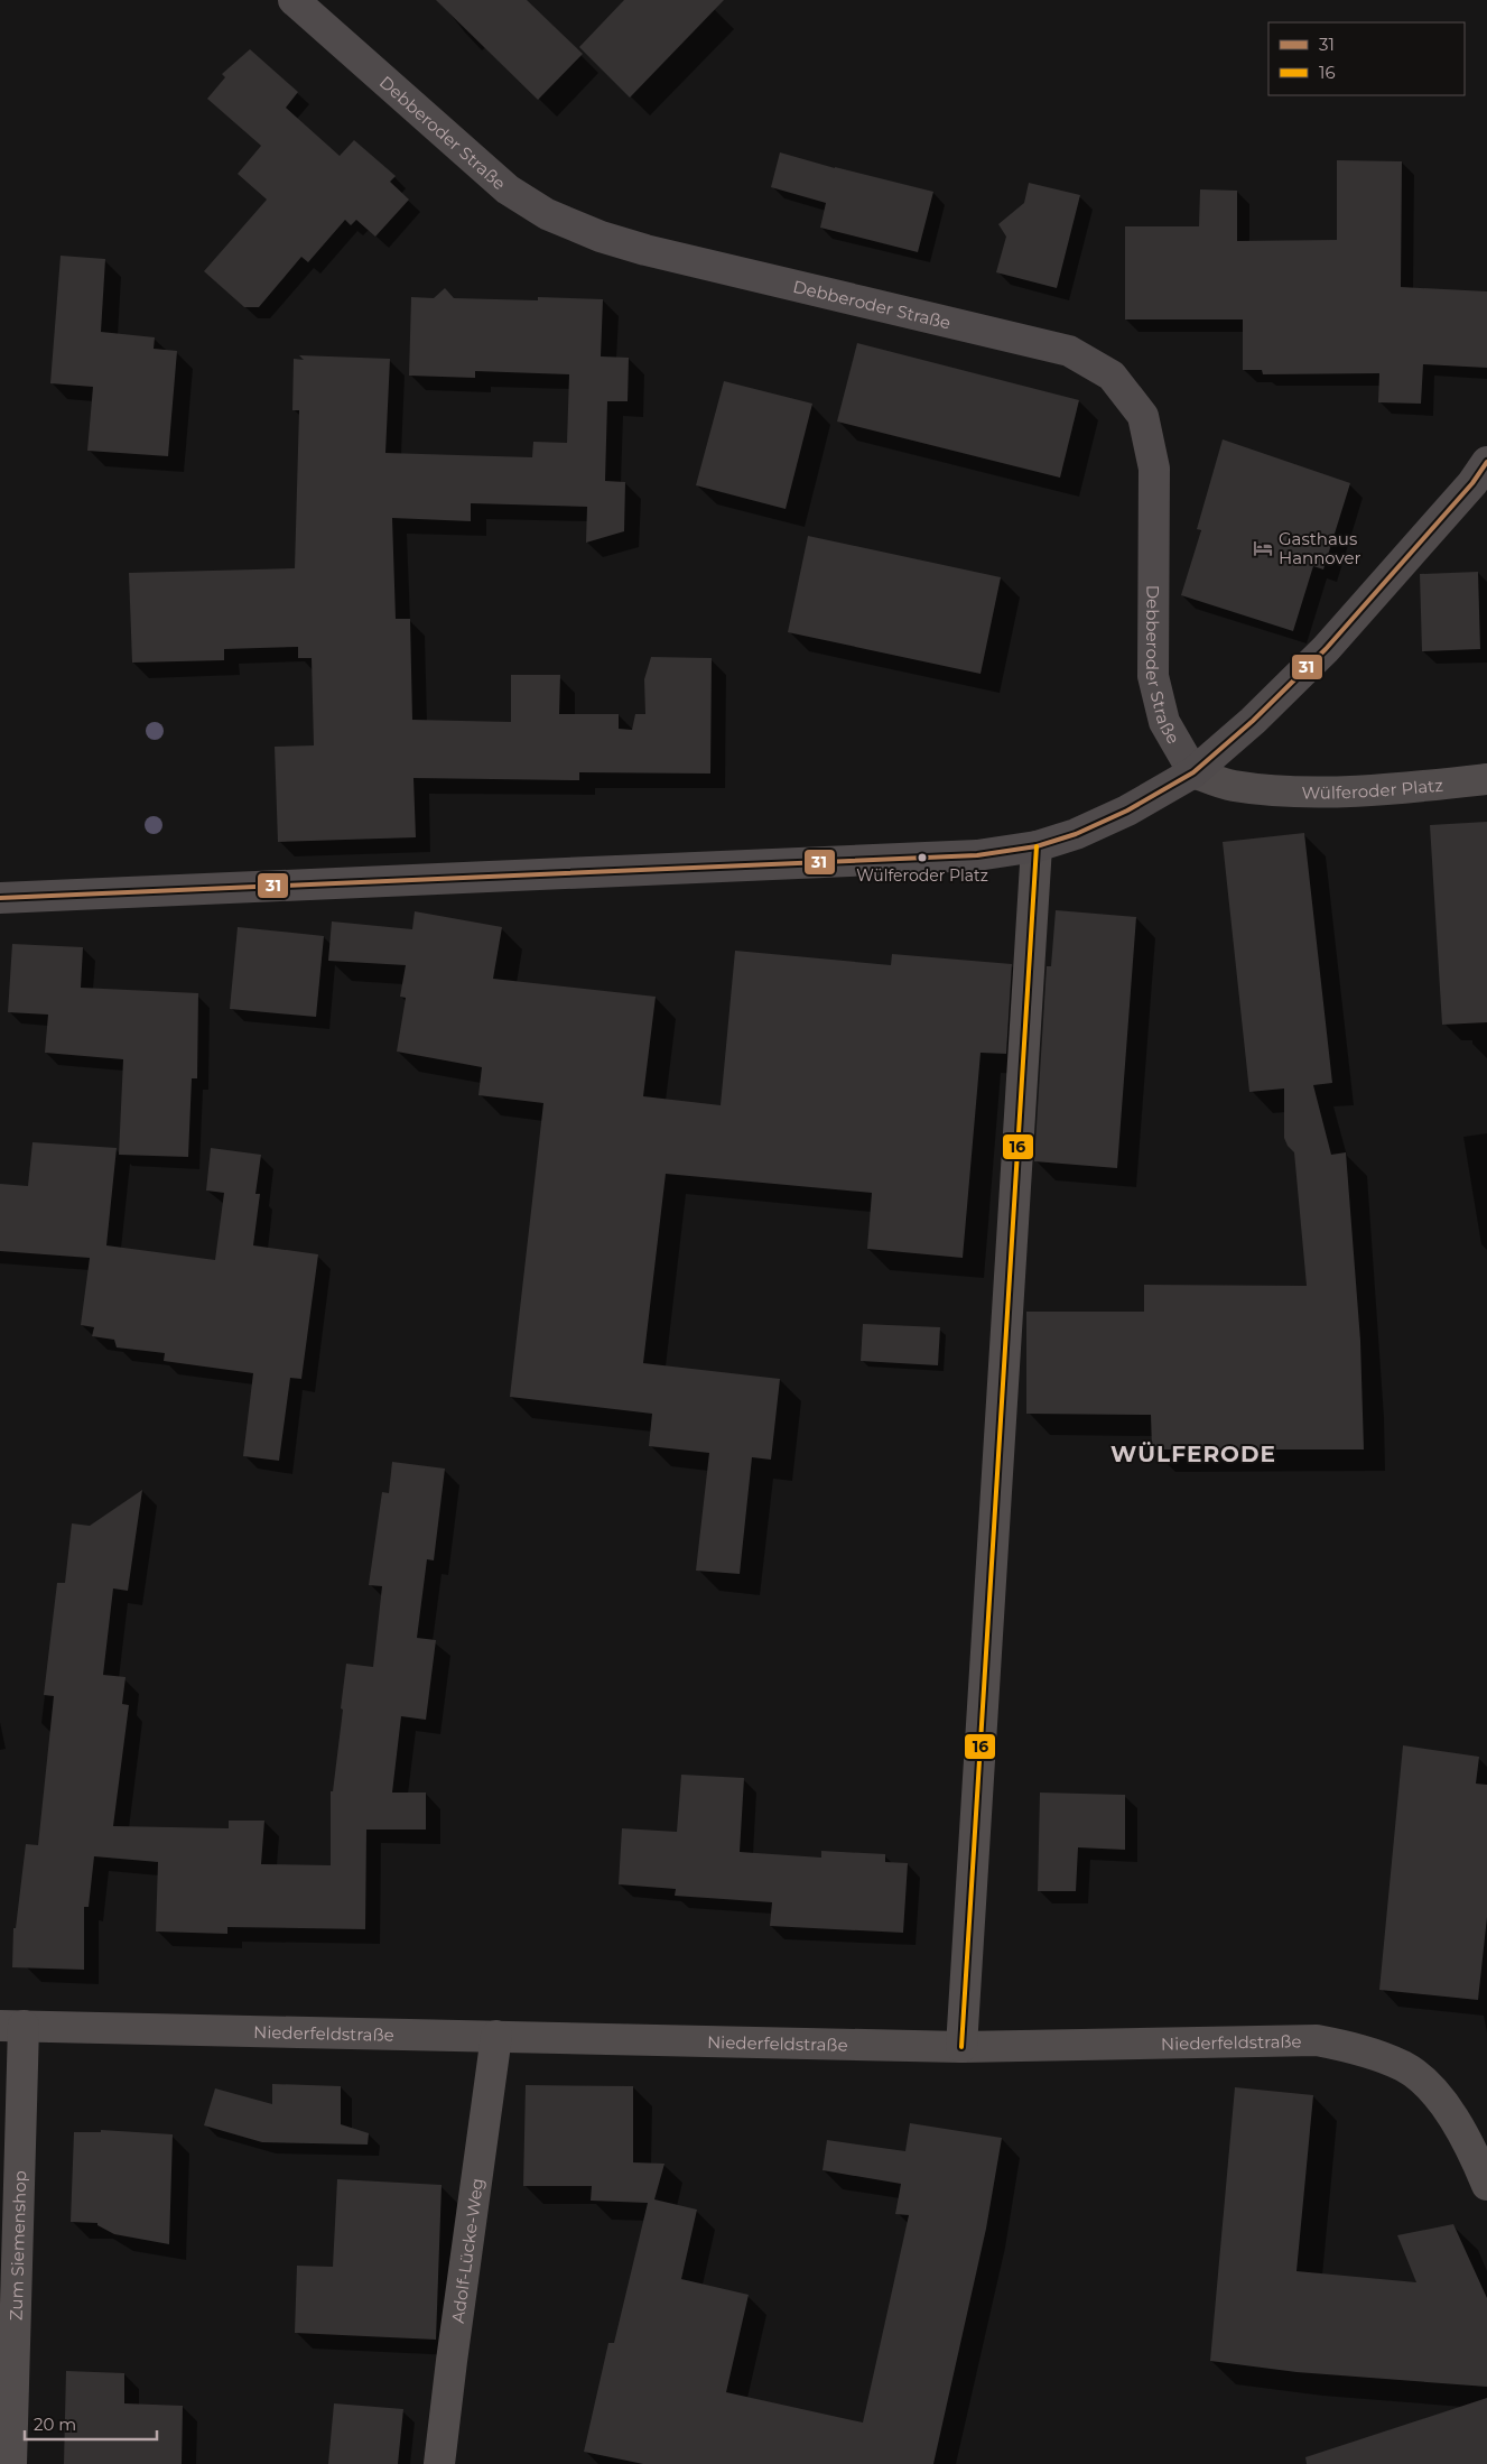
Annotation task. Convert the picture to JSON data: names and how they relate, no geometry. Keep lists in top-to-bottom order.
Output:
{
  "streets": {
    "main road": ["Debberoder Straße"],
    "street": [
      "Wülferoder Platz",
      "Niederfeldstraße",
      "Zum Siemenshop",
      "Adolf-Lücke-Weg"
    ]
  },
  "crossings": [
    ["Debberoder Straße", "Wülferoder Platz"],
    ["Niederfeldstraße", "Zum Siemenshop"],
    ["Niederfeldstraße", "Adolf-Lücke-Weg"]
  ],
  "districts": ["WÜLFERODE"],
  "places": {
    "hotel": ["Gasthaus Hannover"],
    "other": ["Wülferoder Platz"]
  },
  "lines": ["transit line 31", "transit line 16"],
  "legend": ["31", "16"],
  "scale_bar": "20 m"
}
